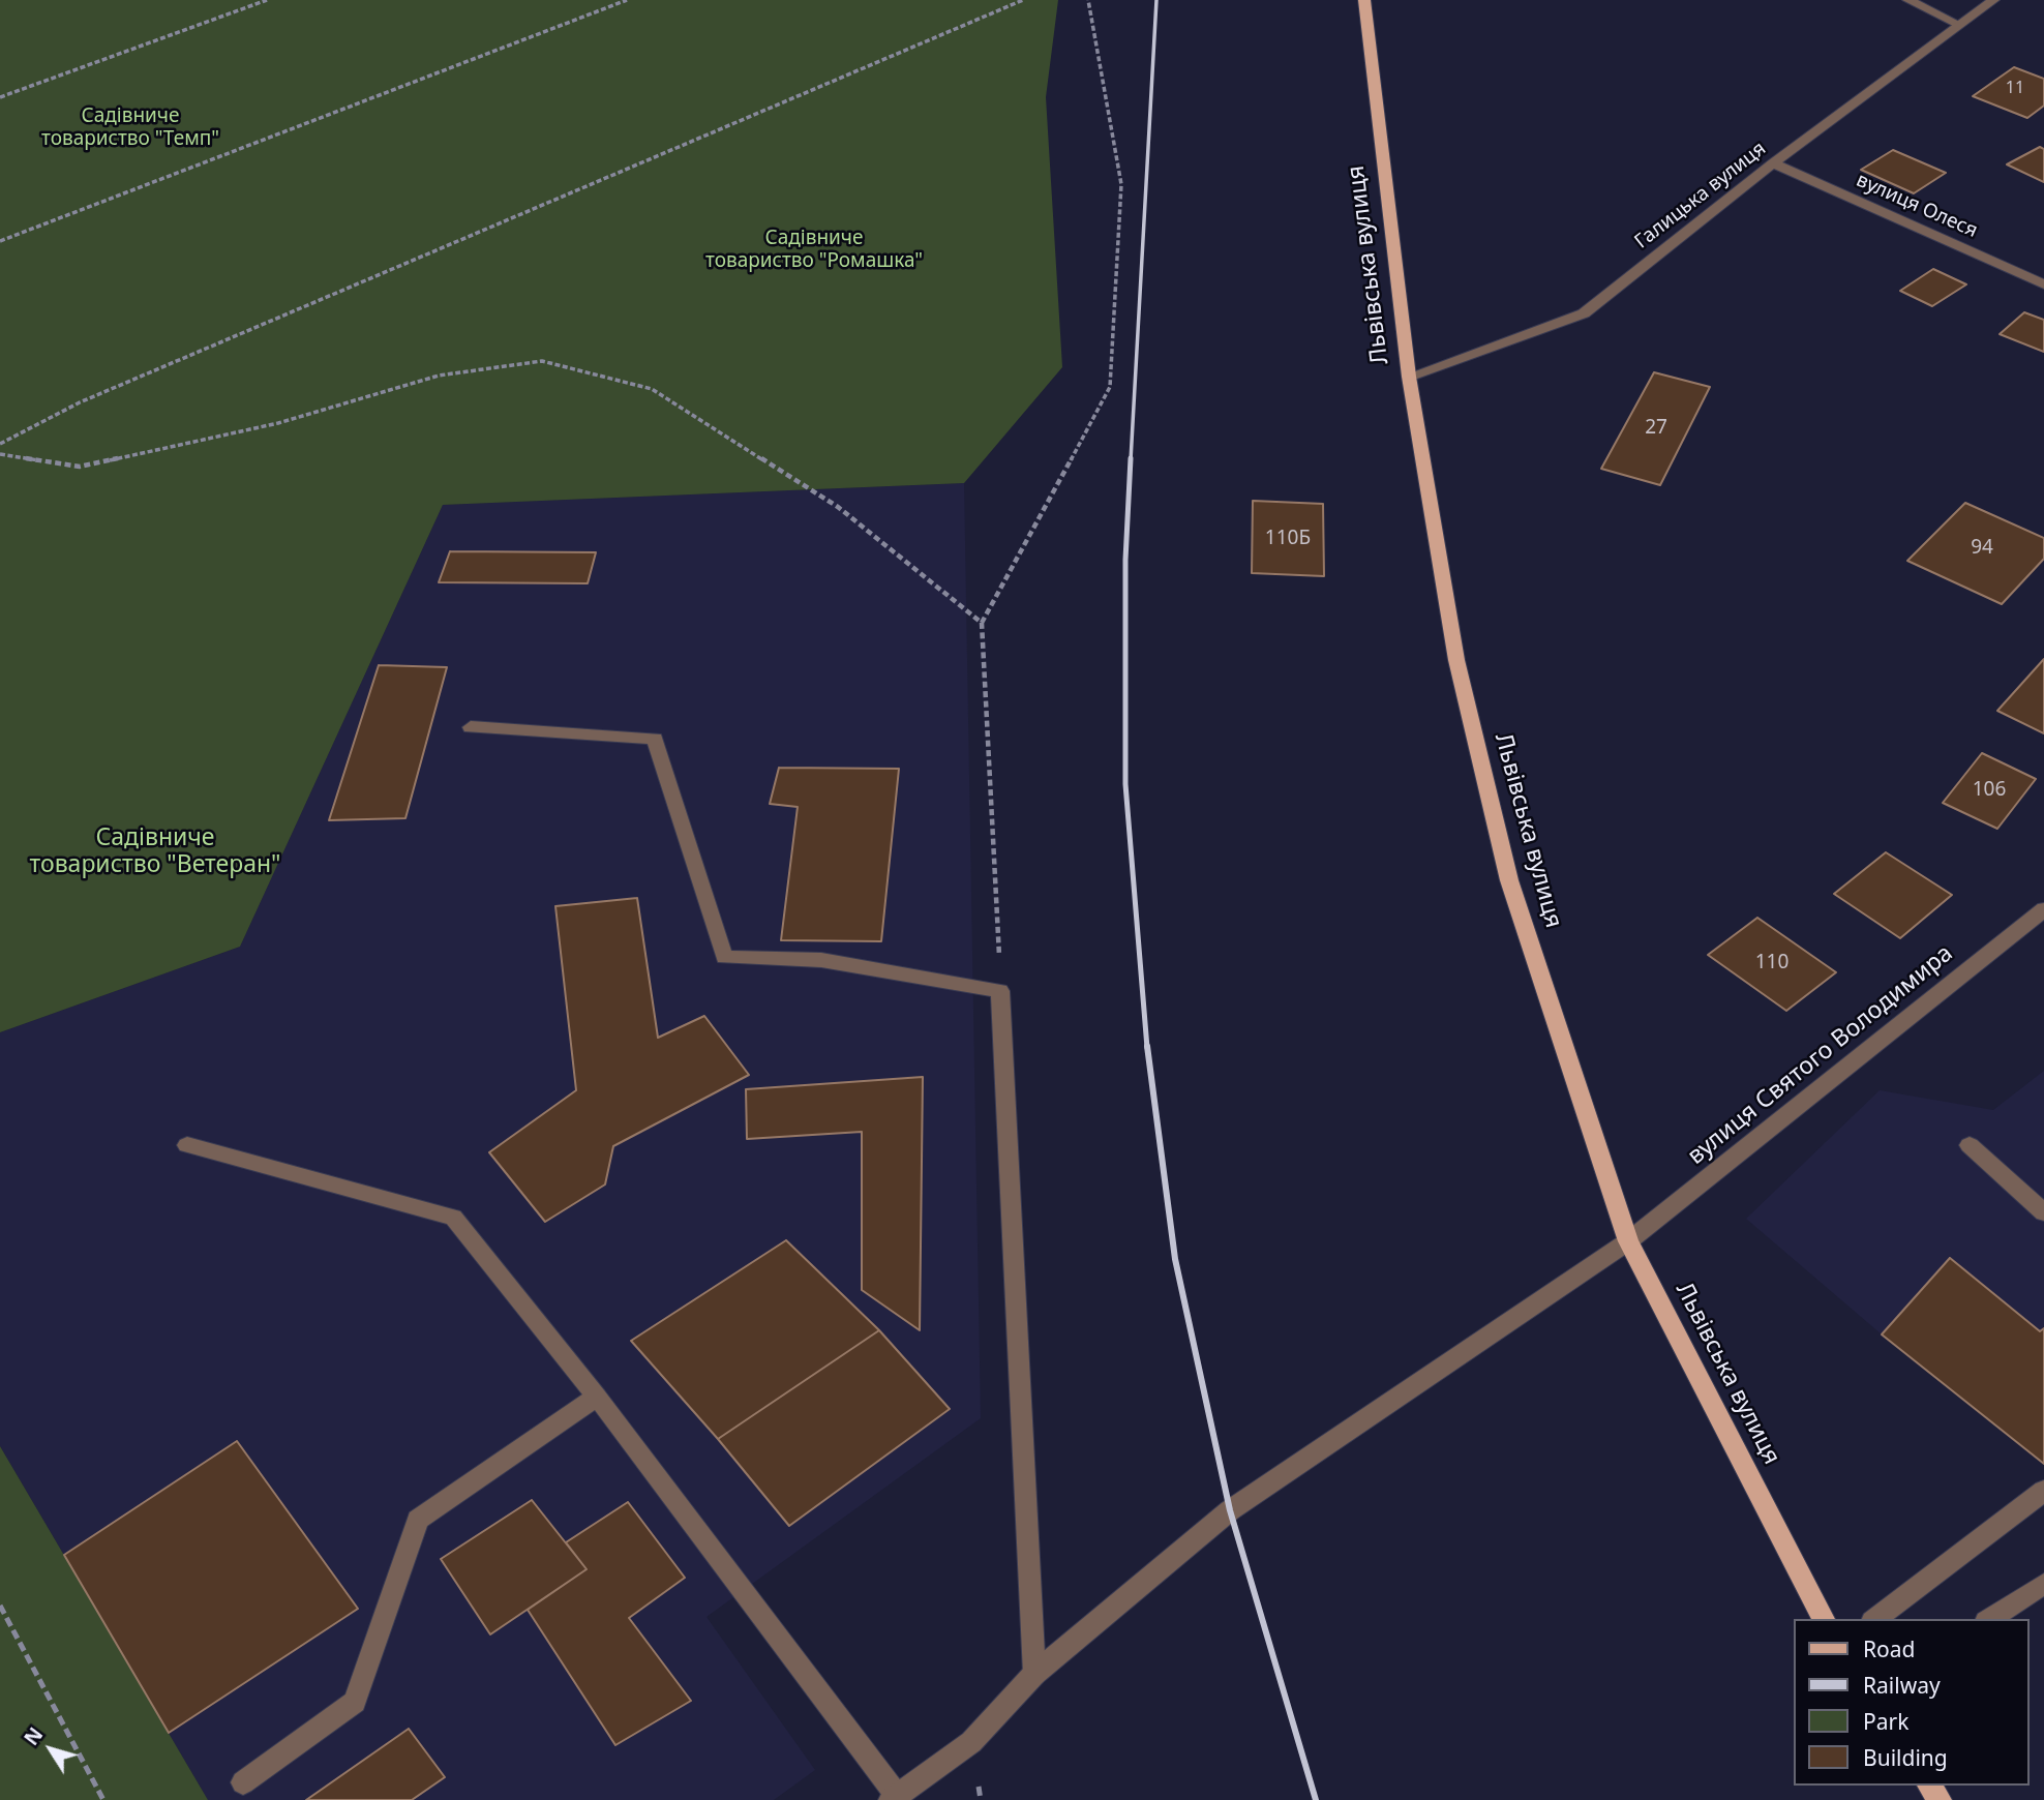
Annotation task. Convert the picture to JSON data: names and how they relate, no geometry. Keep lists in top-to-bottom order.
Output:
{
  "streets": {
    "main road": ["Львівська вулиця"],
    "street": ["Галицька вулиця", "вулиця Олеся", "вулиця Святого Володимира"]
  },
  "crossings": [
    ["Галицька вулиця", "вулиця Олеся"],
    ["Галицька вулиця", "Львівська вулиця"],
    ["Львівська вулиця", "вулиця Святого Володимира"]
  ],
  "parks": ["Садівниче товариство \"Темп\"", "Садівниче товариство \"Ромашка\"", "Садівниче товариство \"Ветеран\""],
  "house_numbers": [
    "11",
    "27",
    "110Б",
    "94",
    "106",
    "110"
  ],
  "legend": [
    "Road",
    "Railway",
    "Park",
    "Building"
  ],
  "north": "top left"
}
